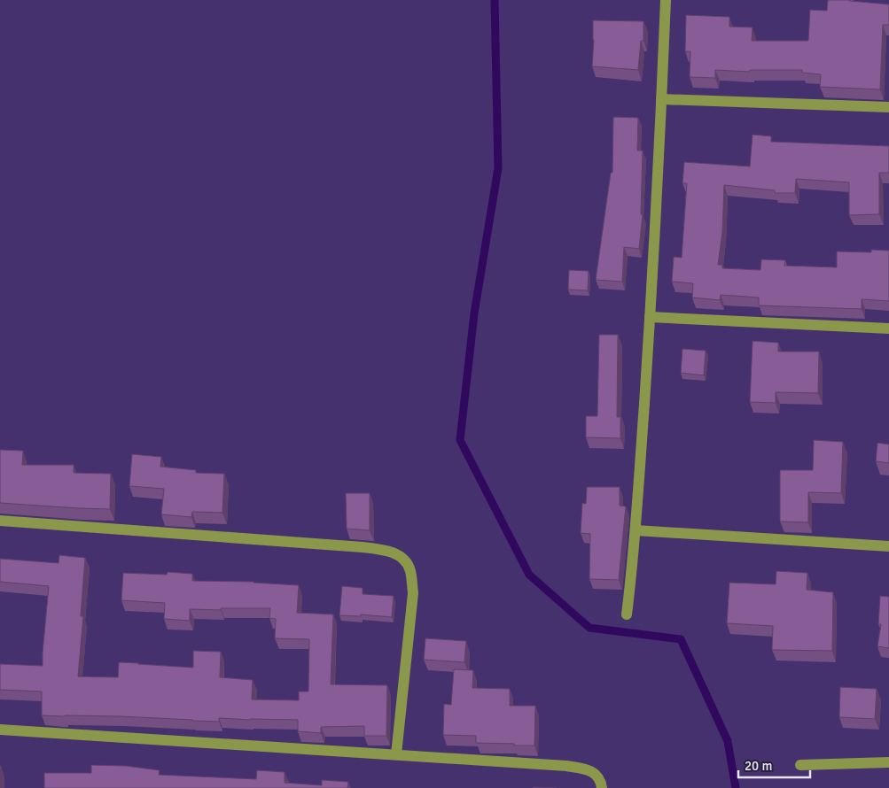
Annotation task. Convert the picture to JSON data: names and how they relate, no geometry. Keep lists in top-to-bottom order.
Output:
{
  "scale_bar": "20 m"
}
